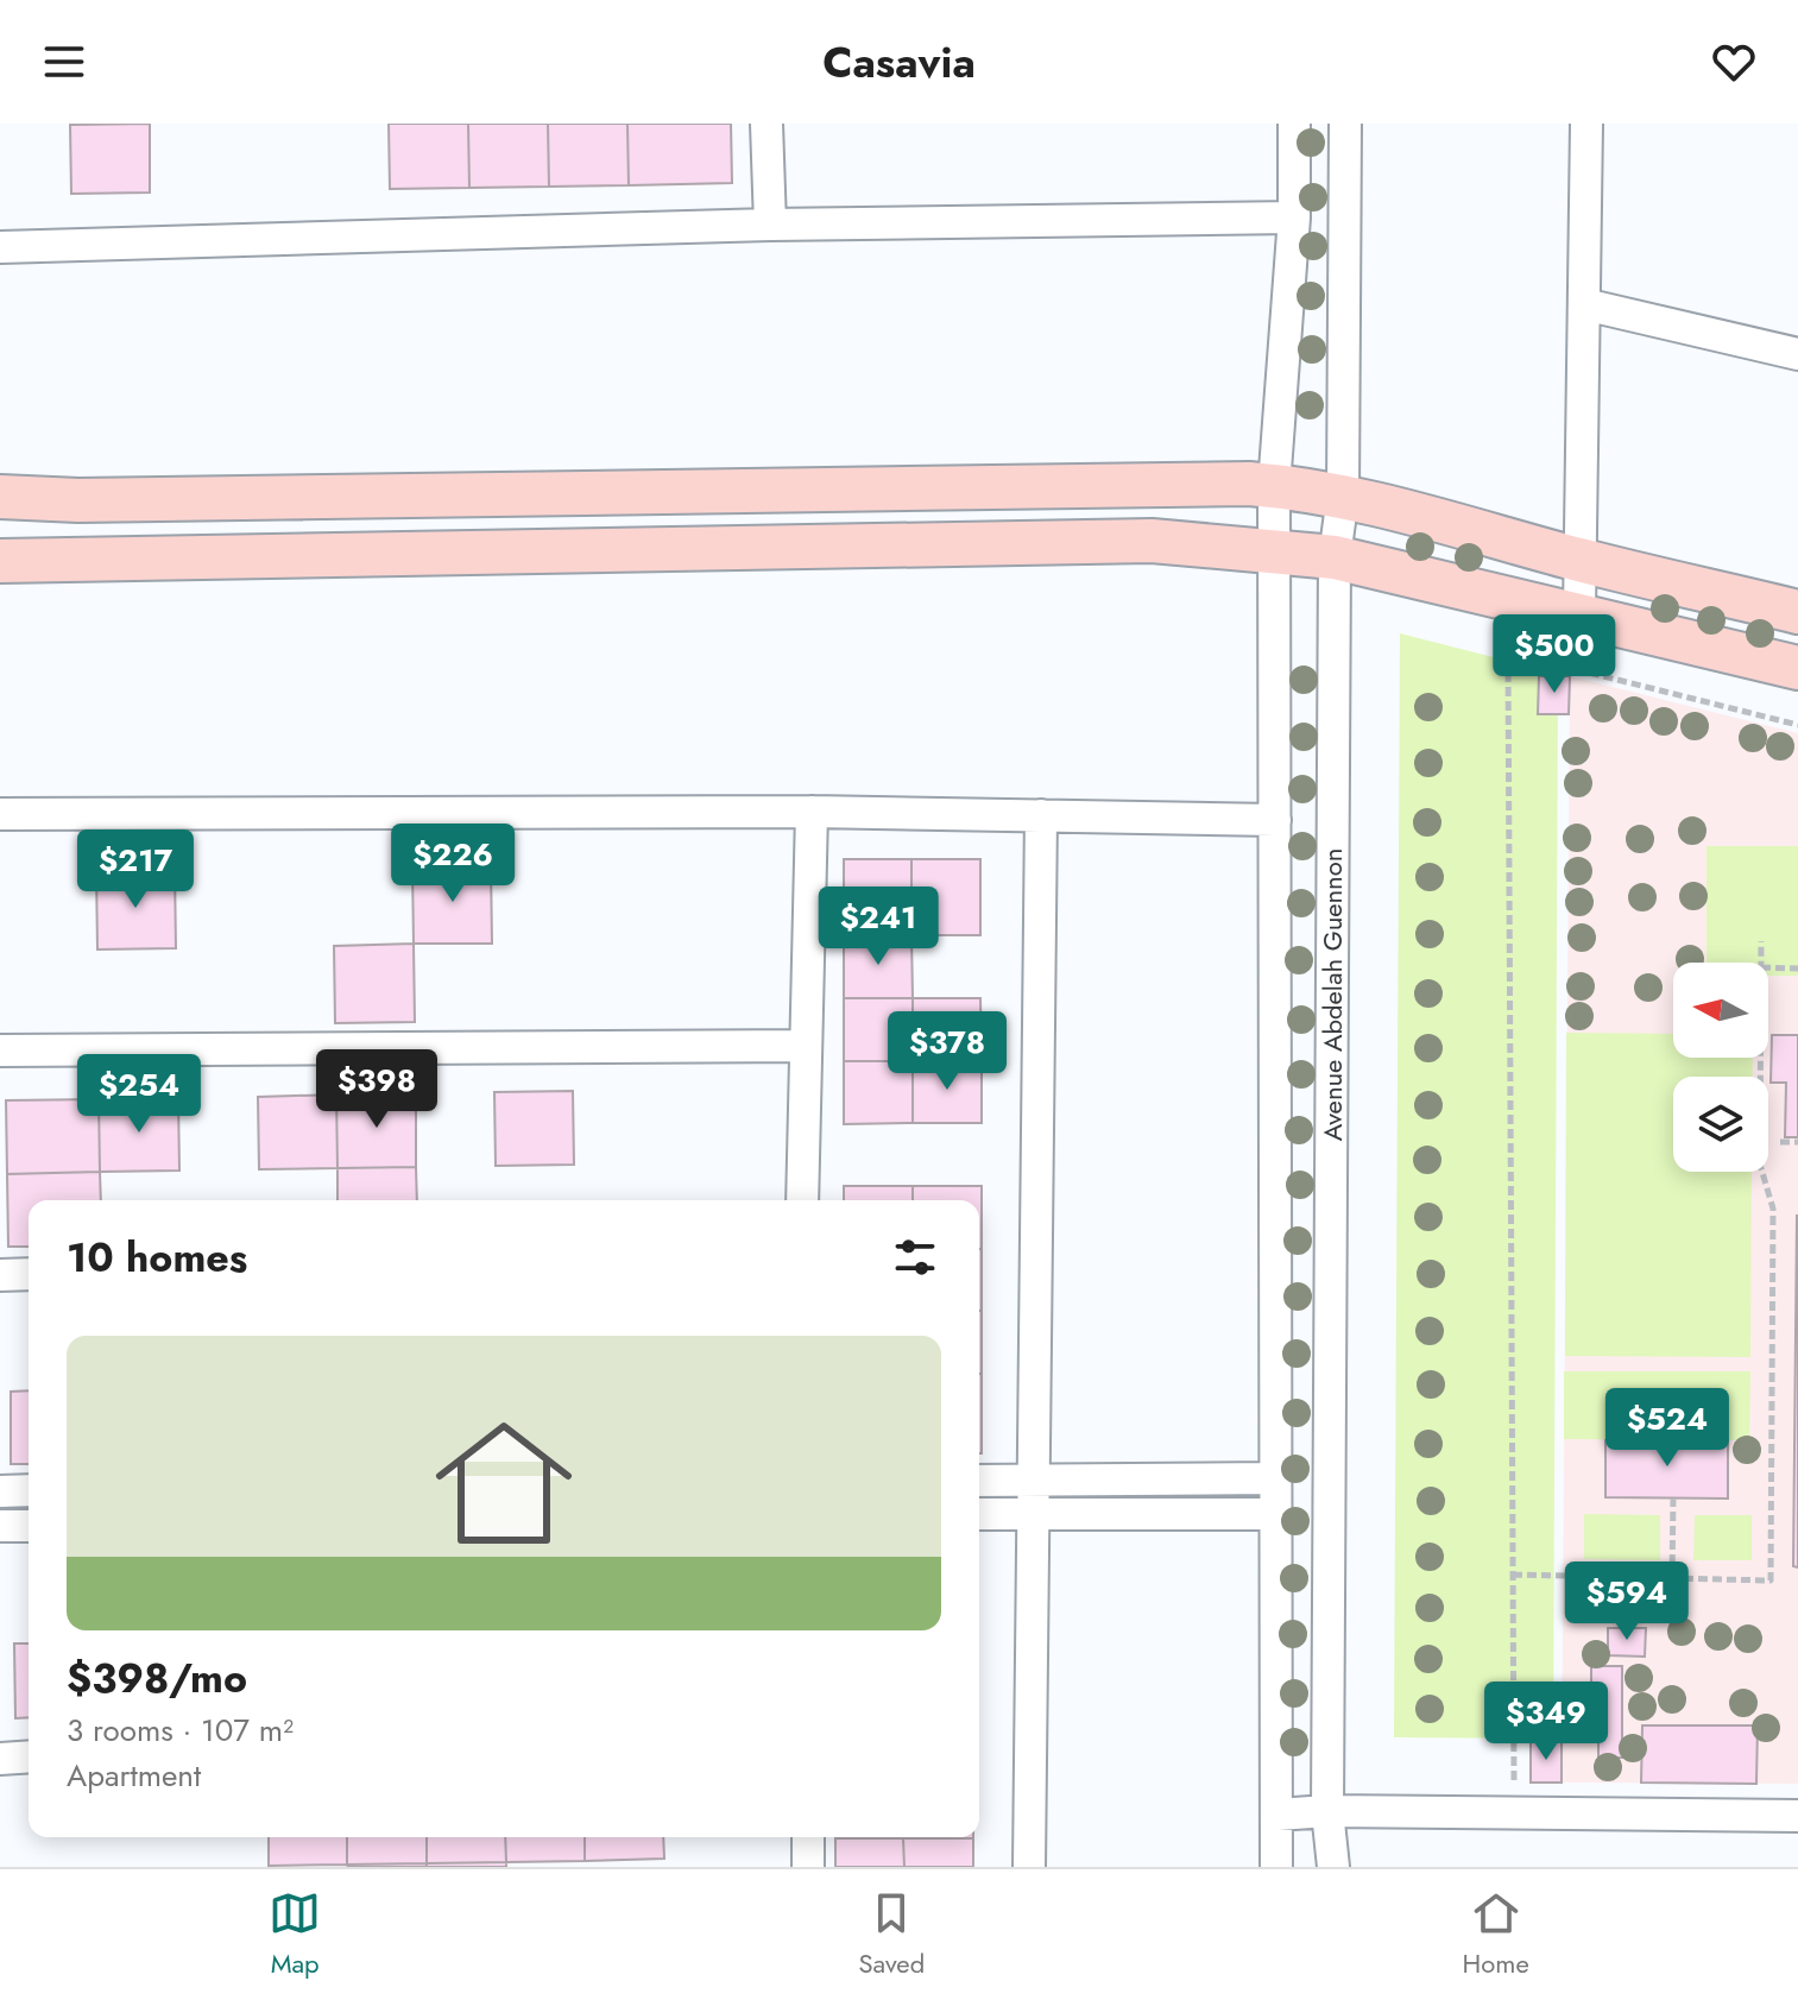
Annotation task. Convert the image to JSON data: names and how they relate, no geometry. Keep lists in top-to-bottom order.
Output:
{
  "streets": {
    "street": ["Avenue Abdelah Guennon"]
  },
  "north": "left",
  "page": {
    "header": "Casavia",
    "price": [
      "$500",
      "$226",
      "$217",
      "$241",
      "$378",
      "$398",
      "$254",
      "$524",
      "$594",
      "$349"
    ],
    "heading": "10 homes",
    "list": [
      {
        "name": "$398/mo",
        "note": "3 rooms · 107 m² · Apartment"
      }
    ],
    "tabs": ["Map", "Saved", "Home"]
  }
}
